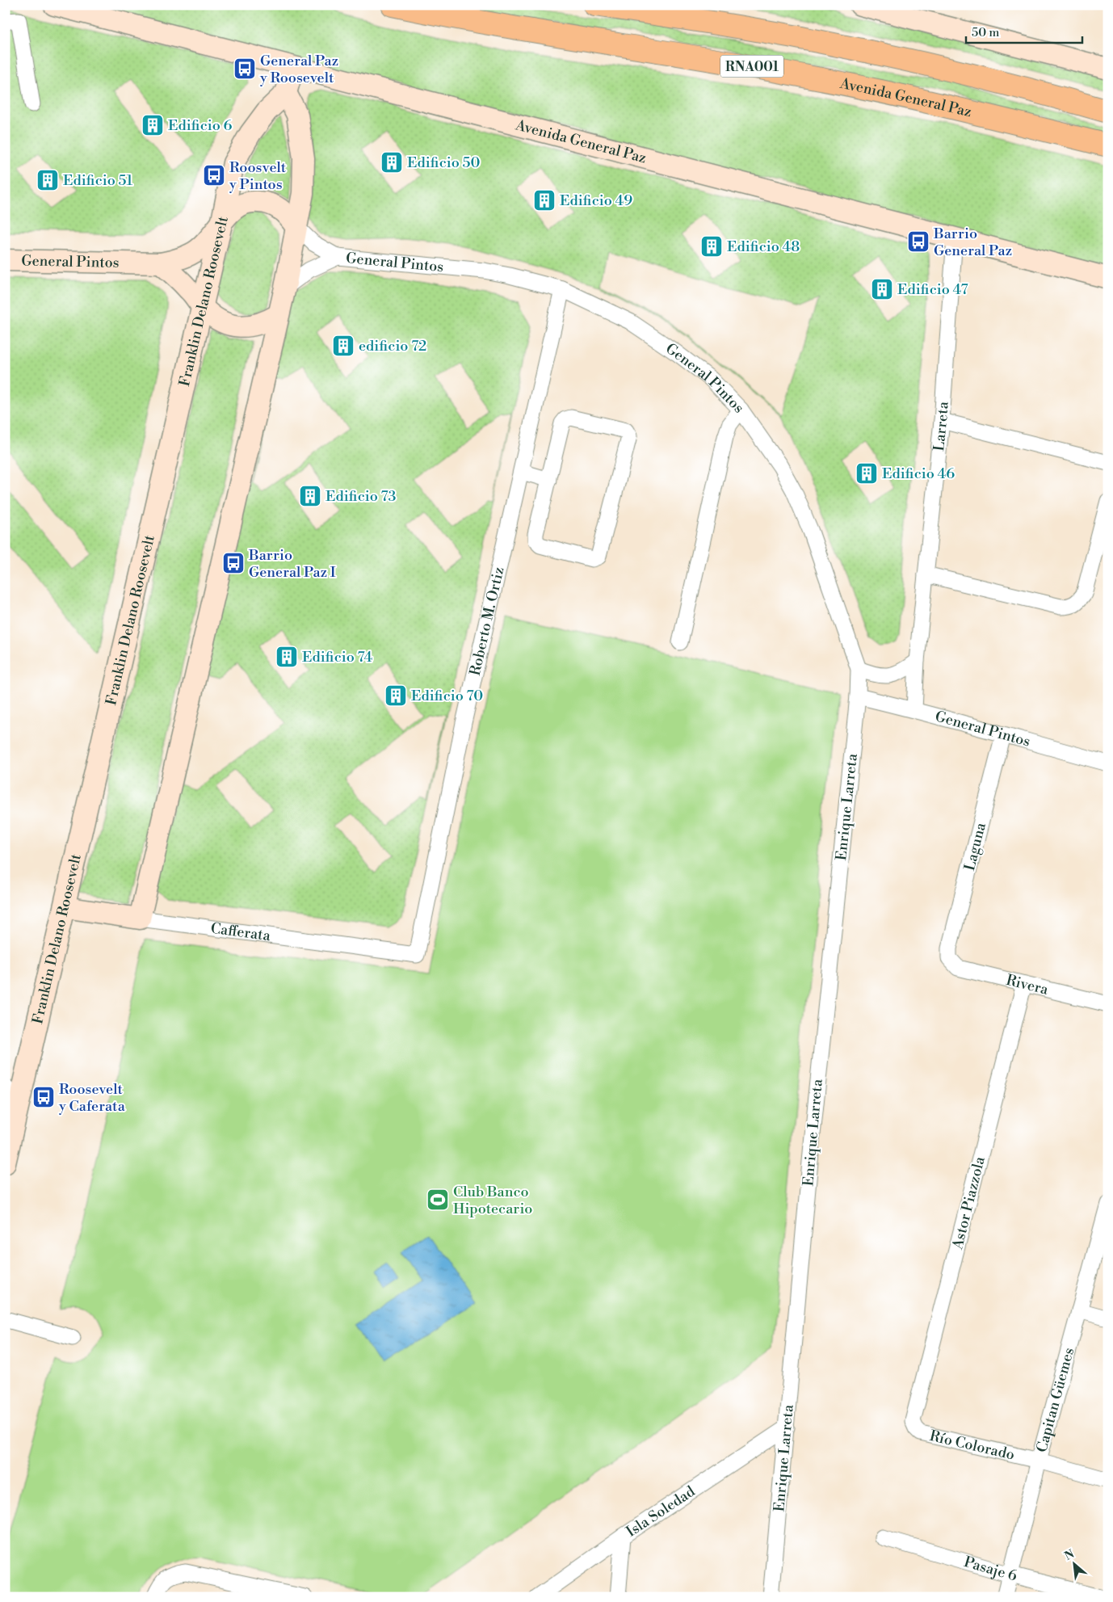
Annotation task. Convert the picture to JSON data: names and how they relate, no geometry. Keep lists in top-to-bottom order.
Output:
{
  "streets": {
    "highway": ["RNA001", "Avenida General Paz"],
    "street": [
      "General Pintos",
      "Franklin Delano Roosevelt",
      "Larreta",
      "Roberto M. Ortiz",
      "Enrique Larreta",
      "Laguna",
      "Cafferata",
      "Rivera",
      "Astor Piazzola",
      "Capitan Güemes",
      "Río Colorado",
      "Isla Soledad",
      "Pasaje 6"
    ]
  },
  "crossings": [
    ["Avenida General Paz", "Larreta"],
    ["General Pintos", "Franklin Delano Roosevelt"],
    ["General Pintos", "Larreta"],
    ["General Pintos", "Roberto M. Ortiz"],
    ["General Pintos", "Enrique Larreta"],
    ["General Pintos", "Laguna"],
    ["Franklin Delano Roosevelt", "Cafferata"],
    ["Roberto M. Ortiz", "Cafferata"],
    ["Enrique Larreta", "Isla Soledad"],
    ["Laguna", "Rivera"],
    ["Rivera", "Astor Piazzola"],
    ["Astor Piazzola", "Río Colorado"],
    ["Capitan Güemes", "Río Colorado"],
    ["Capitan Güemes", "Pasaje 6"]
  ],
  "places": {
    "bus stop": [
      "General Paz y Roosevelt",
      "Roosvelt y Pintos",
      "Barrio General Paz",
      "Barrio General Paz I",
      "Roosevelt y Caferata"
    ],
    "building": [
      "Edificio 6",
      "Edificio 50",
      "Edificio 51",
      "Edificio 49",
      "Edificio 48",
      "Edificio 47",
      "edificio 72",
      "Edificio 46",
      "Edificio 73",
      "Edificio 74",
      "Edificio 70"
    ],
    "sports": ["Club Banco Hipotecario"]
  },
  "scale_bar": "50 m",
  "north": "top left"
}
